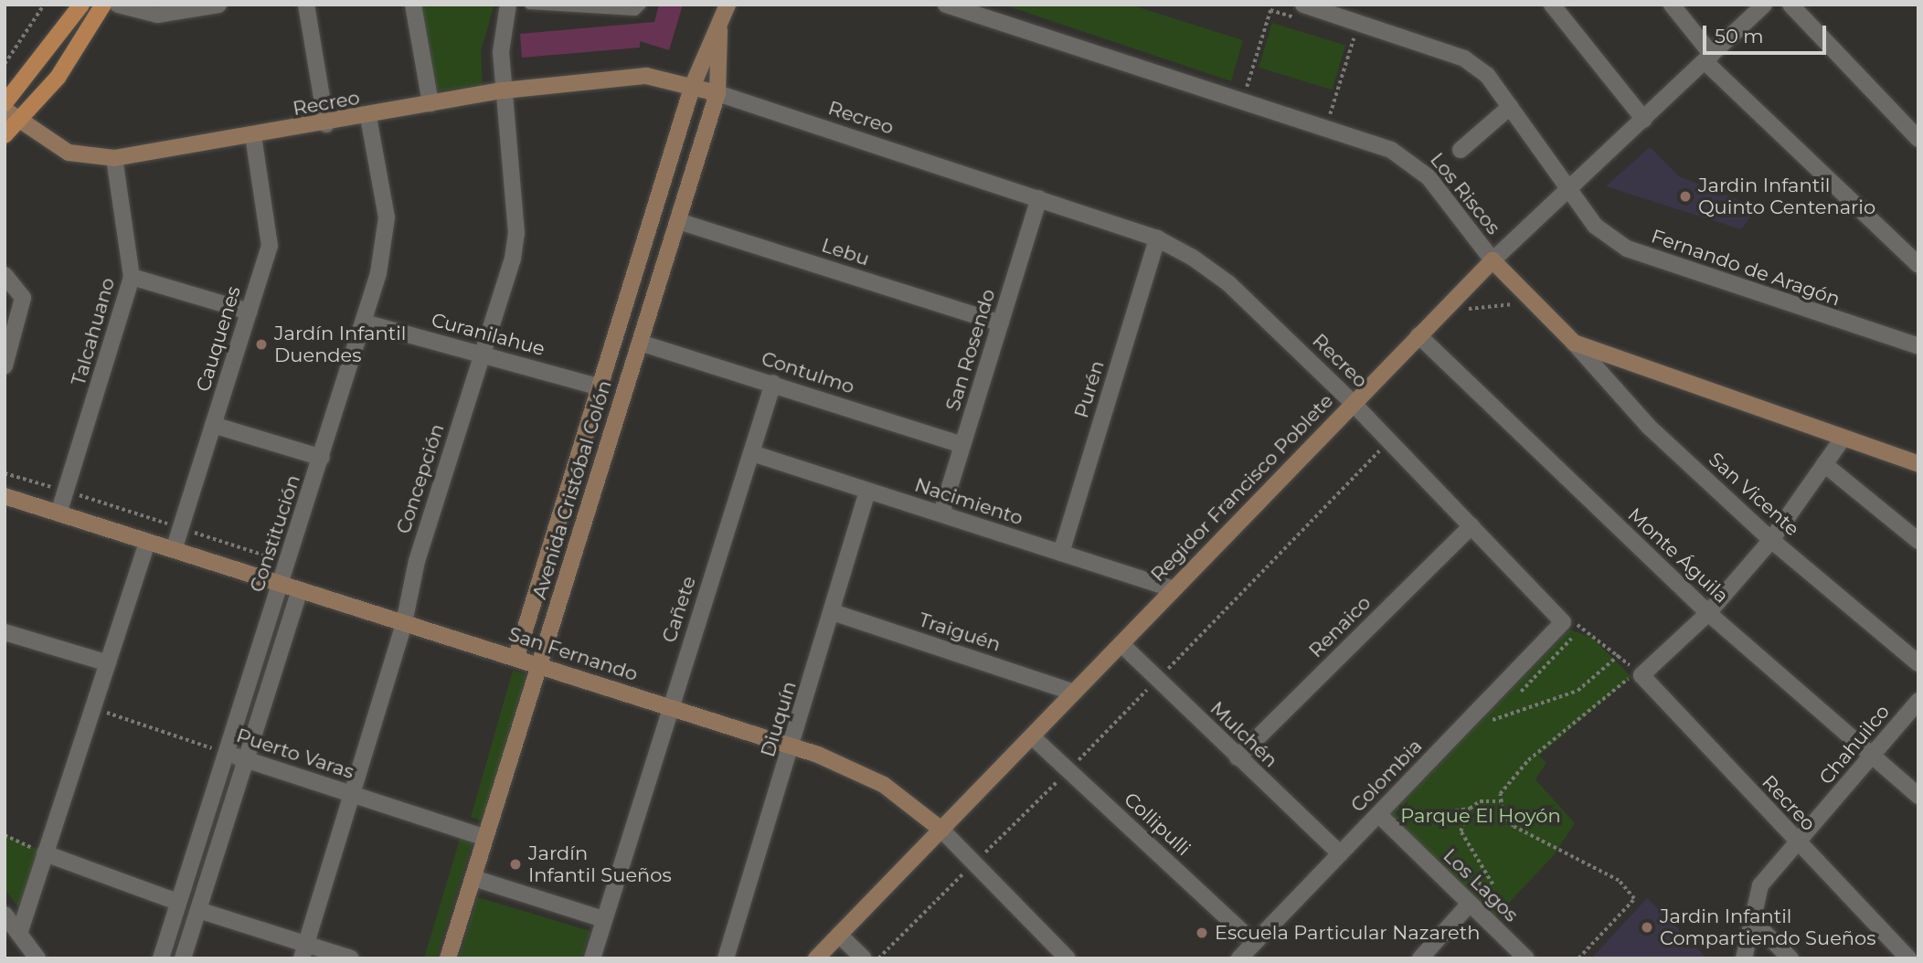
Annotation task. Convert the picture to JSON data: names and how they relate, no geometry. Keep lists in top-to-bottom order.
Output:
{
  "streets": {
    "street": [
      "Recreo",
      "Los Riscos",
      "Lebu",
      "Fernando de Aragón",
      "Talcahuano",
      "Curanilahue",
      "Cauquenes",
      "San Rosendo",
      "Contulmo",
      "Purén",
      "Concepción",
      "Regidor Francisco Poblete",
      "Avenida Cristóbal Colón",
      "San Vicente",
      "Nacimiento",
      "Constitución",
      "Monte Águila",
      "Cañete",
      "Renaico",
      "Traiguén",
      "San Fernando",
      "Diuquín",
      "Mulchén",
      "Chahuilco",
      "Puerto Varas",
      "Colombia",
      "Collipulli",
      "Los Lagos"
    ]
  },
  "crossings": [
    ["Recreo", "Talcahuano"],
    ["Recreo", "Cauquenes"],
    ["Recreo", "San Rosendo"],
    ["Recreo", "Purén"],
    ["Recreo", "Concepción"],
    ["Recreo", "Regidor Francisco Poblete"],
    ["Recreo", "Avenida Cristóbal Colón"],
    ["Recreo", "Constitución"],
    ["Recreo", "Monte Águila"],
    ["Recreo", "Renaico"],
    ["Recreo", "Chahuilco"],
    ["Recreo", "Colombia"],
    ["Los Riscos", "Regidor Francisco Poblete"],
    ["Los Riscos", "San Vicente"],
    ["Lebu", "San Rosendo"],
    ["Lebu", "Avenida Cristóbal Colón"],
    ["Fernando de Aragón", "Regidor Francisco Poblete"],
    ["Talcahuano", "San Fernando"],
    ["Curanilahue", "Concepción"],
    ["Curanilahue", "Avenida Cristóbal Colón"],
    ["Curanilahue", "Constitución"],
    ["Cauquenes", "San Fernando"],
    ["San Rosendo", "Contulmo"],
    ["San Rosendo", "Nacimiento"],
    ["Contulmo", "Avenida Cristóbal Colón"],
    ["Contulmo", "Cañete"],
    ["Purén", "Nacimiento"],
    ["Concepción", "San Fernando"],
    ["Concepción", "Puerto Varas"],
    ["Regidor Francisco Poblete", "Nacimiento"],
    ["Regidor Francisco Poblete", "Monte Águila"],
    ["Regidor Francisco Poblete", "Traiguén"],
    ["Regidor Francisco Poblete", "San Fernando"],
    ["Regidor Francisco Poblete", "Mulchén"],
    ["Regidor Francisco Poblete", "Collipulli"],
    ["Avenida Cristóbal Colón", "San Fernando"],
    ["Avenida Cristóbal Colón", "Puerto Varas"],
    ["Nacimiento", "Cañete"],
    ["Nacimiento", "Diuquín"],
    ["Constitución", "San Fernando"],
    ["Constitución", "Puerto Varas"],
    ["Monte Águila", "Chahuilco"],
    ["Cañete", "San Fernando"],
    ["Renaico", "Mulchén"],
    ["Traiguén", "Diuquín"],
    ["San Fernando", "Diuquín"],
    ["Mulchén", "Colombia"],
    ["Colombia", "Collipulli"],
    ["Colombia", "Los Lagos"]
  ],
  "parks": ["Parque El Hoyón"],
  "places": [
    "Jardin Infantil Quinto Centenario",
    "Jardín Infantil Duendes",
    "Jardín Infantil Sueños",
    "Jardin Infantil Compartiendo Sueños",
    "Escuela Particular Nazareth"
  ],
  "scale_bar": "50 m"
}
